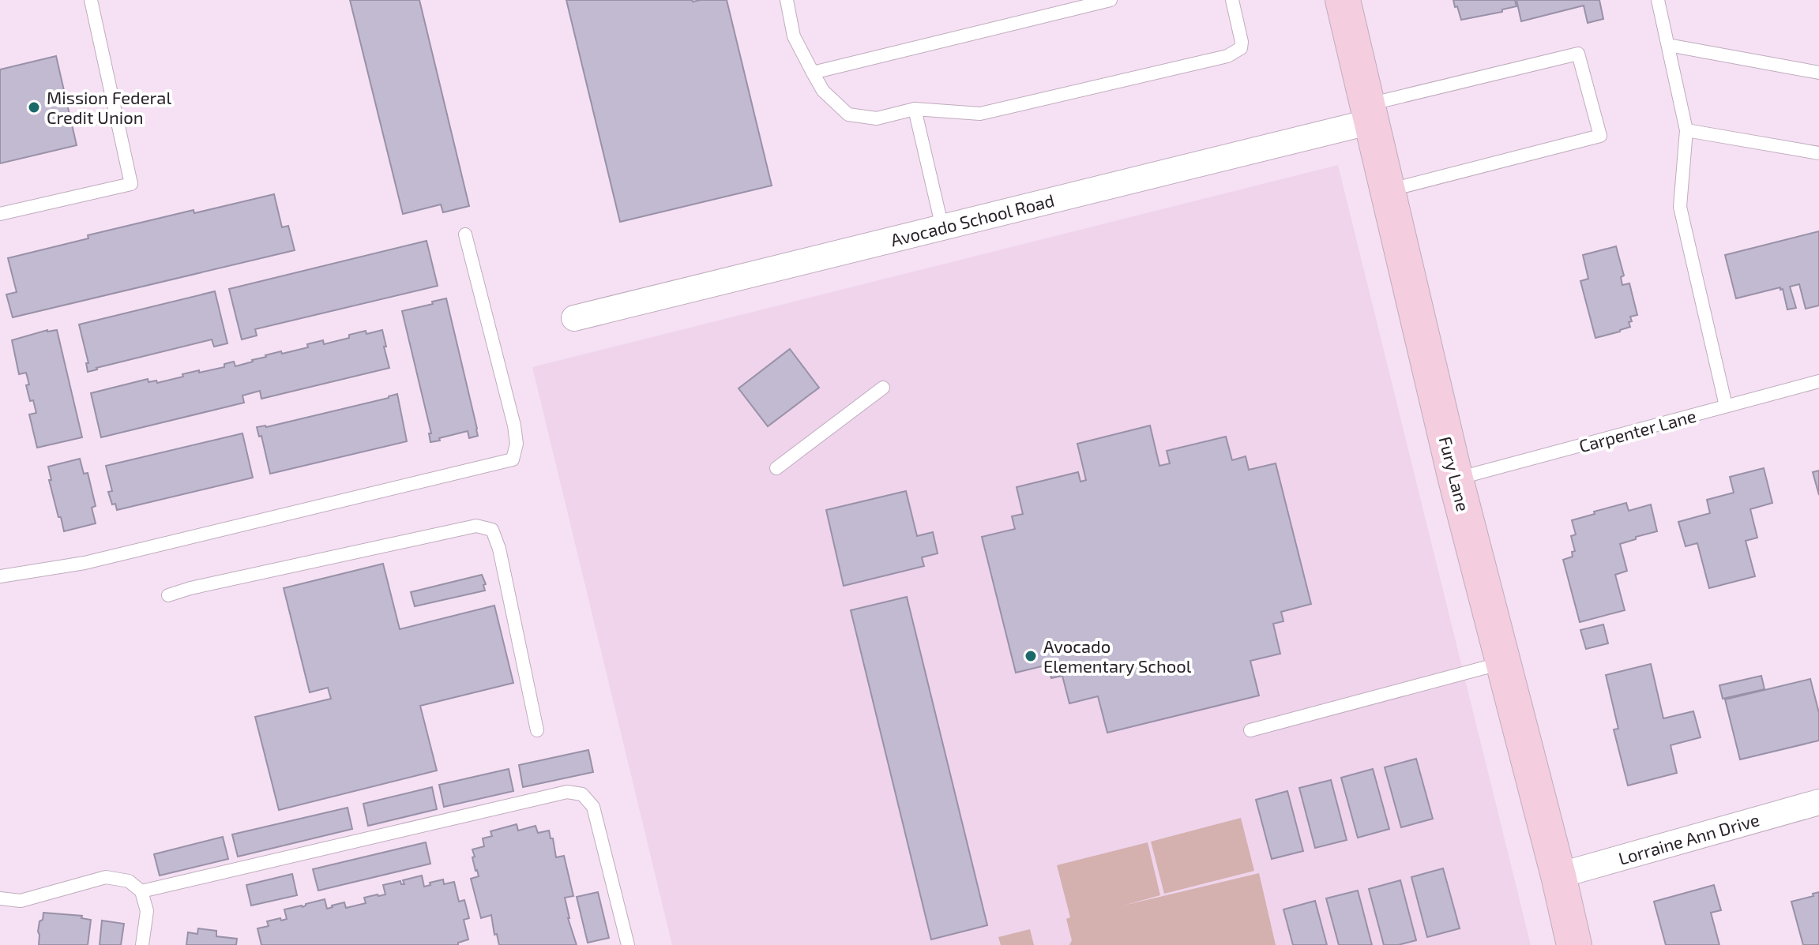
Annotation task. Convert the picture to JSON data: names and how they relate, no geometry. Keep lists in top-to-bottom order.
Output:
{
  "streets": {
    "main road": ["Fury Lane"],
    "street": ["Avocado School Road", "Lorraine Ann Drive"],
    "lane": ["Carpenter Lane"]
  },
  "crossings": [
    ["Avocado School Road", "Fury Lane"],
    ["Carpenter Lane", "Fury Lane"],
    ["Fury Lane", "Lorraine Ann Drive"]
  ],
  "places": ["Mission Federal Credit Union", "Avocado Elementary School"]
}
